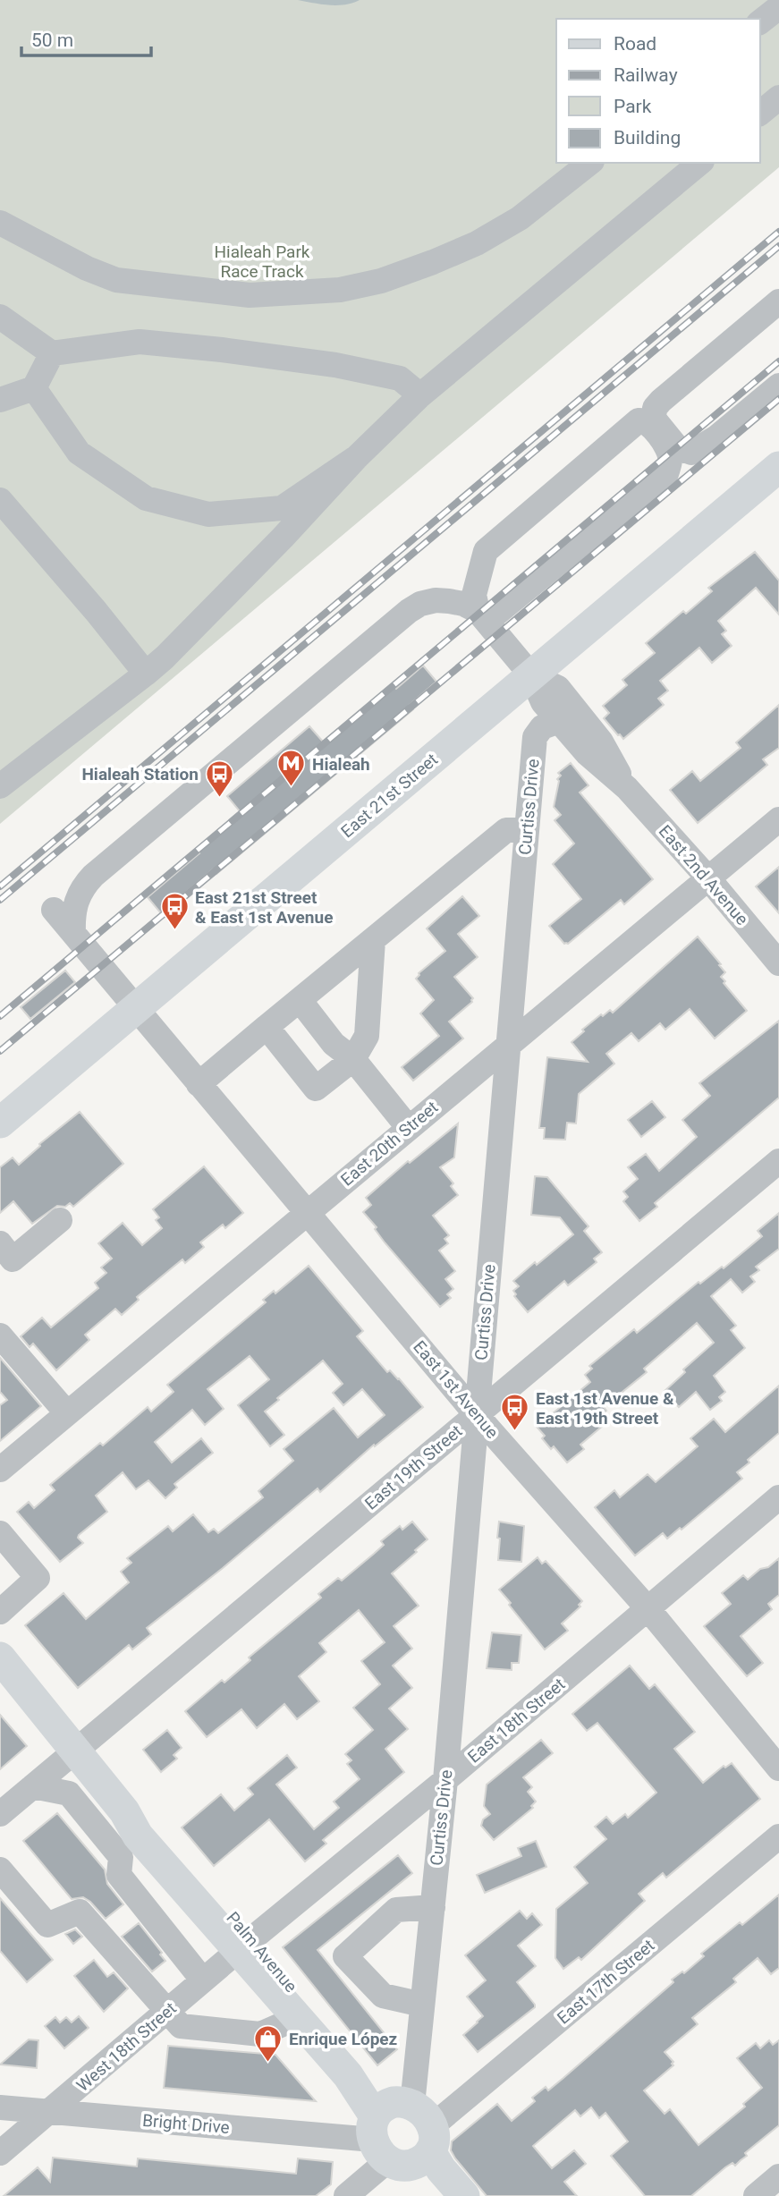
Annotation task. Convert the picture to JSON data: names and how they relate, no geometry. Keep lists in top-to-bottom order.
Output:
{
  "streets": {
    "main road": ["East 21st Street", "Palm Avenue"],
    "street": [
      "Curtiss Drive",
      "East 2nd Avenue",
      "East 20th Street",
      "East 1st Avenue",
      "East 19th Street",
      "East 18th Street",
      "East 17th Street",
      "West 18th Street",
      "Bright Drive"
    ]
  },
  "crossings": [
    ["East 21st Street", "East 2nd Avenue"],
    ["East 21st Street", "East 1st Avenue"],
    ["Curtiss Drive", "East 2nd Avenue"],
    ["Curtiss Drive", "East 20th Street"],
    ["Curtiss Drive", "East 1st Avenue"],
    ["Curtiss Drive", "East 19th Street"],
    ["Curtiss Drive", "East 18th Street"],
    ["Curtiss Drive", "Palm Avenue"],
    ["Curtiss Drive", "East 17th Street"],
    ["Curtiss Drive", "Bright Drive"],
    ["East 2nd Avenue", "East 20th Street"],
    ["East 20th Street", "East 1st Avenue"],
    ["East 1st Avenue", "East 19th Street"],
    ["East 1st Avenue", "East 18th Street"],
    ["East 19th Street", "Palm Avenue"],
    ["East 18th Street", "Palm Avenue"],
    ["East 18th Street", "West 18th Street"],
    ["Palm Avenue", "East 17th Street"],
    ["Palm Avenue", "West 18th Street"],
    ["Palm Avenue", "Bright Drive"],
    ["East 17th Street", "Bright Drive"],
    ["West 18th Street", "Bright Drive"]
  ],
  "parks": ["Hialeah Park Race Track"],
  "places": {
    "metro station": ["Hialeah"],
    "bus stop": ["Hialeah Station", "East 21st Street & East 1st Avenue", "East 1st Avenue & East 19th Street"],
    "shop": ["Enrique López"]
  },
  "legend": [
    "Road",
    "Railway",
    "Park",
    "Building"
  ],
  "scale_bar": "50 m"
}
